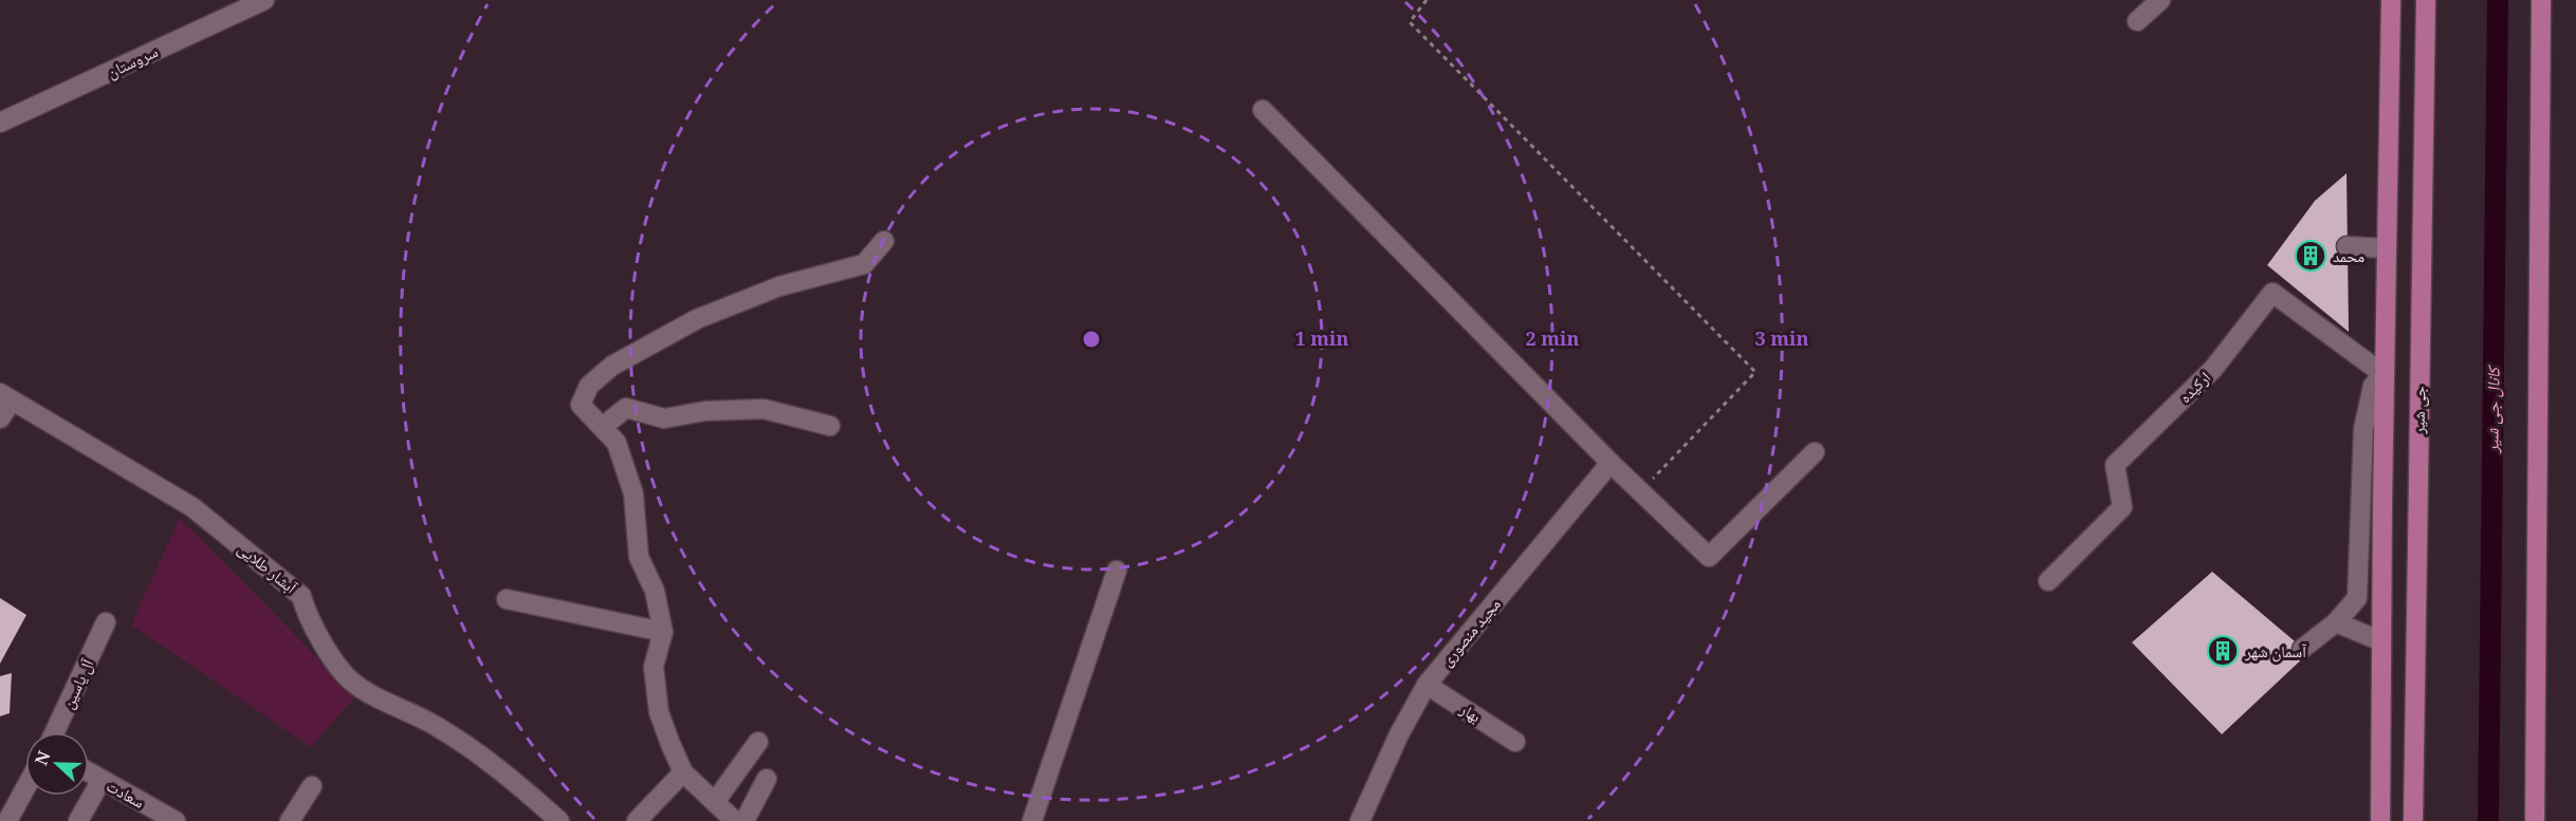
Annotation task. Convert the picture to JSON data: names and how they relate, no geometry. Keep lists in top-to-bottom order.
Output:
{
  "streets": {
    "main road": ["جی شیر"],
    "street": [
      "سروستان",
      "ارکیده",
      "آبشار طلایی",
      "مجید منصوری",
      "آل یاسین",
      "بهار",
      "سعادت"
    ]
  },
  "crossings": [
    ["مجید منصوری", "بهار"]
  ],
  "water": ["کانال جی شیر"],
  "places": {
    "building": ["محمد", "آسمان شهر"]
  },
  "north": "left",
  "rings": ["1 min", "2 min", "3 min"]
}
